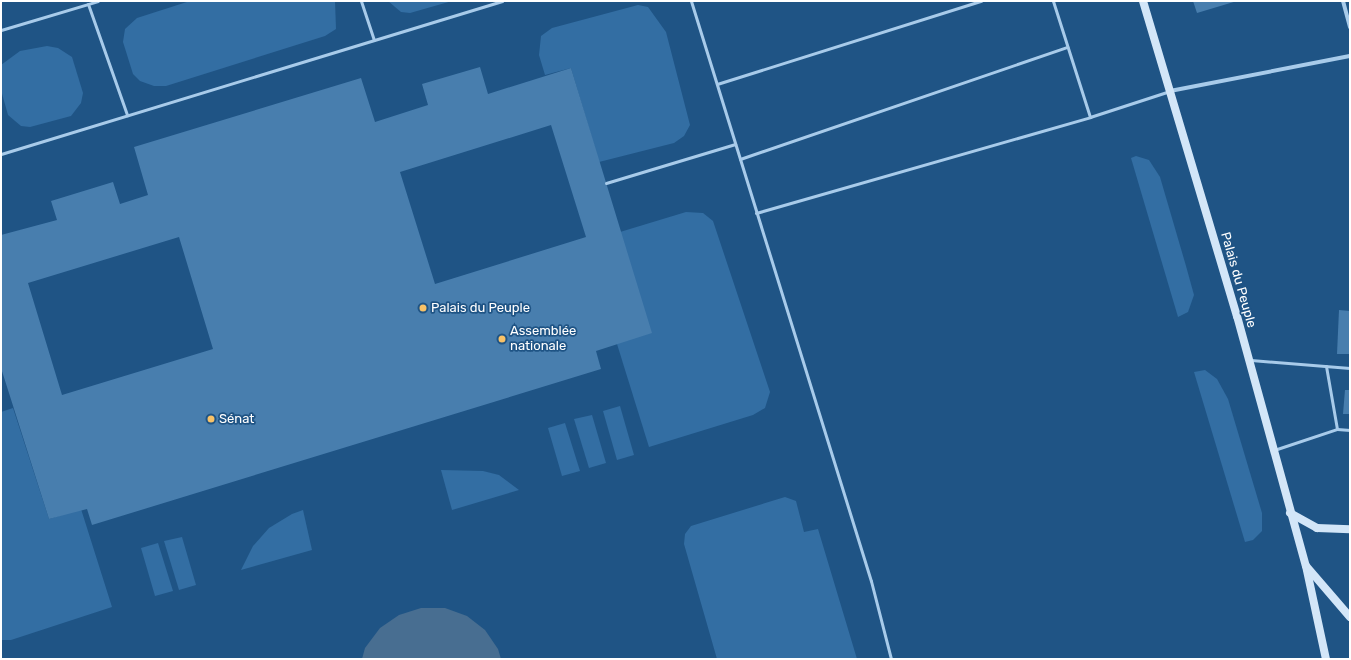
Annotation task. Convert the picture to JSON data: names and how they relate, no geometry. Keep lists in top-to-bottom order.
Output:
{
  "streets": {
    "street": ["Palais du Peuple"]
  },
  "places": ["Palais du Peuple", "Assemblée nationale", "Sénat"]
}
